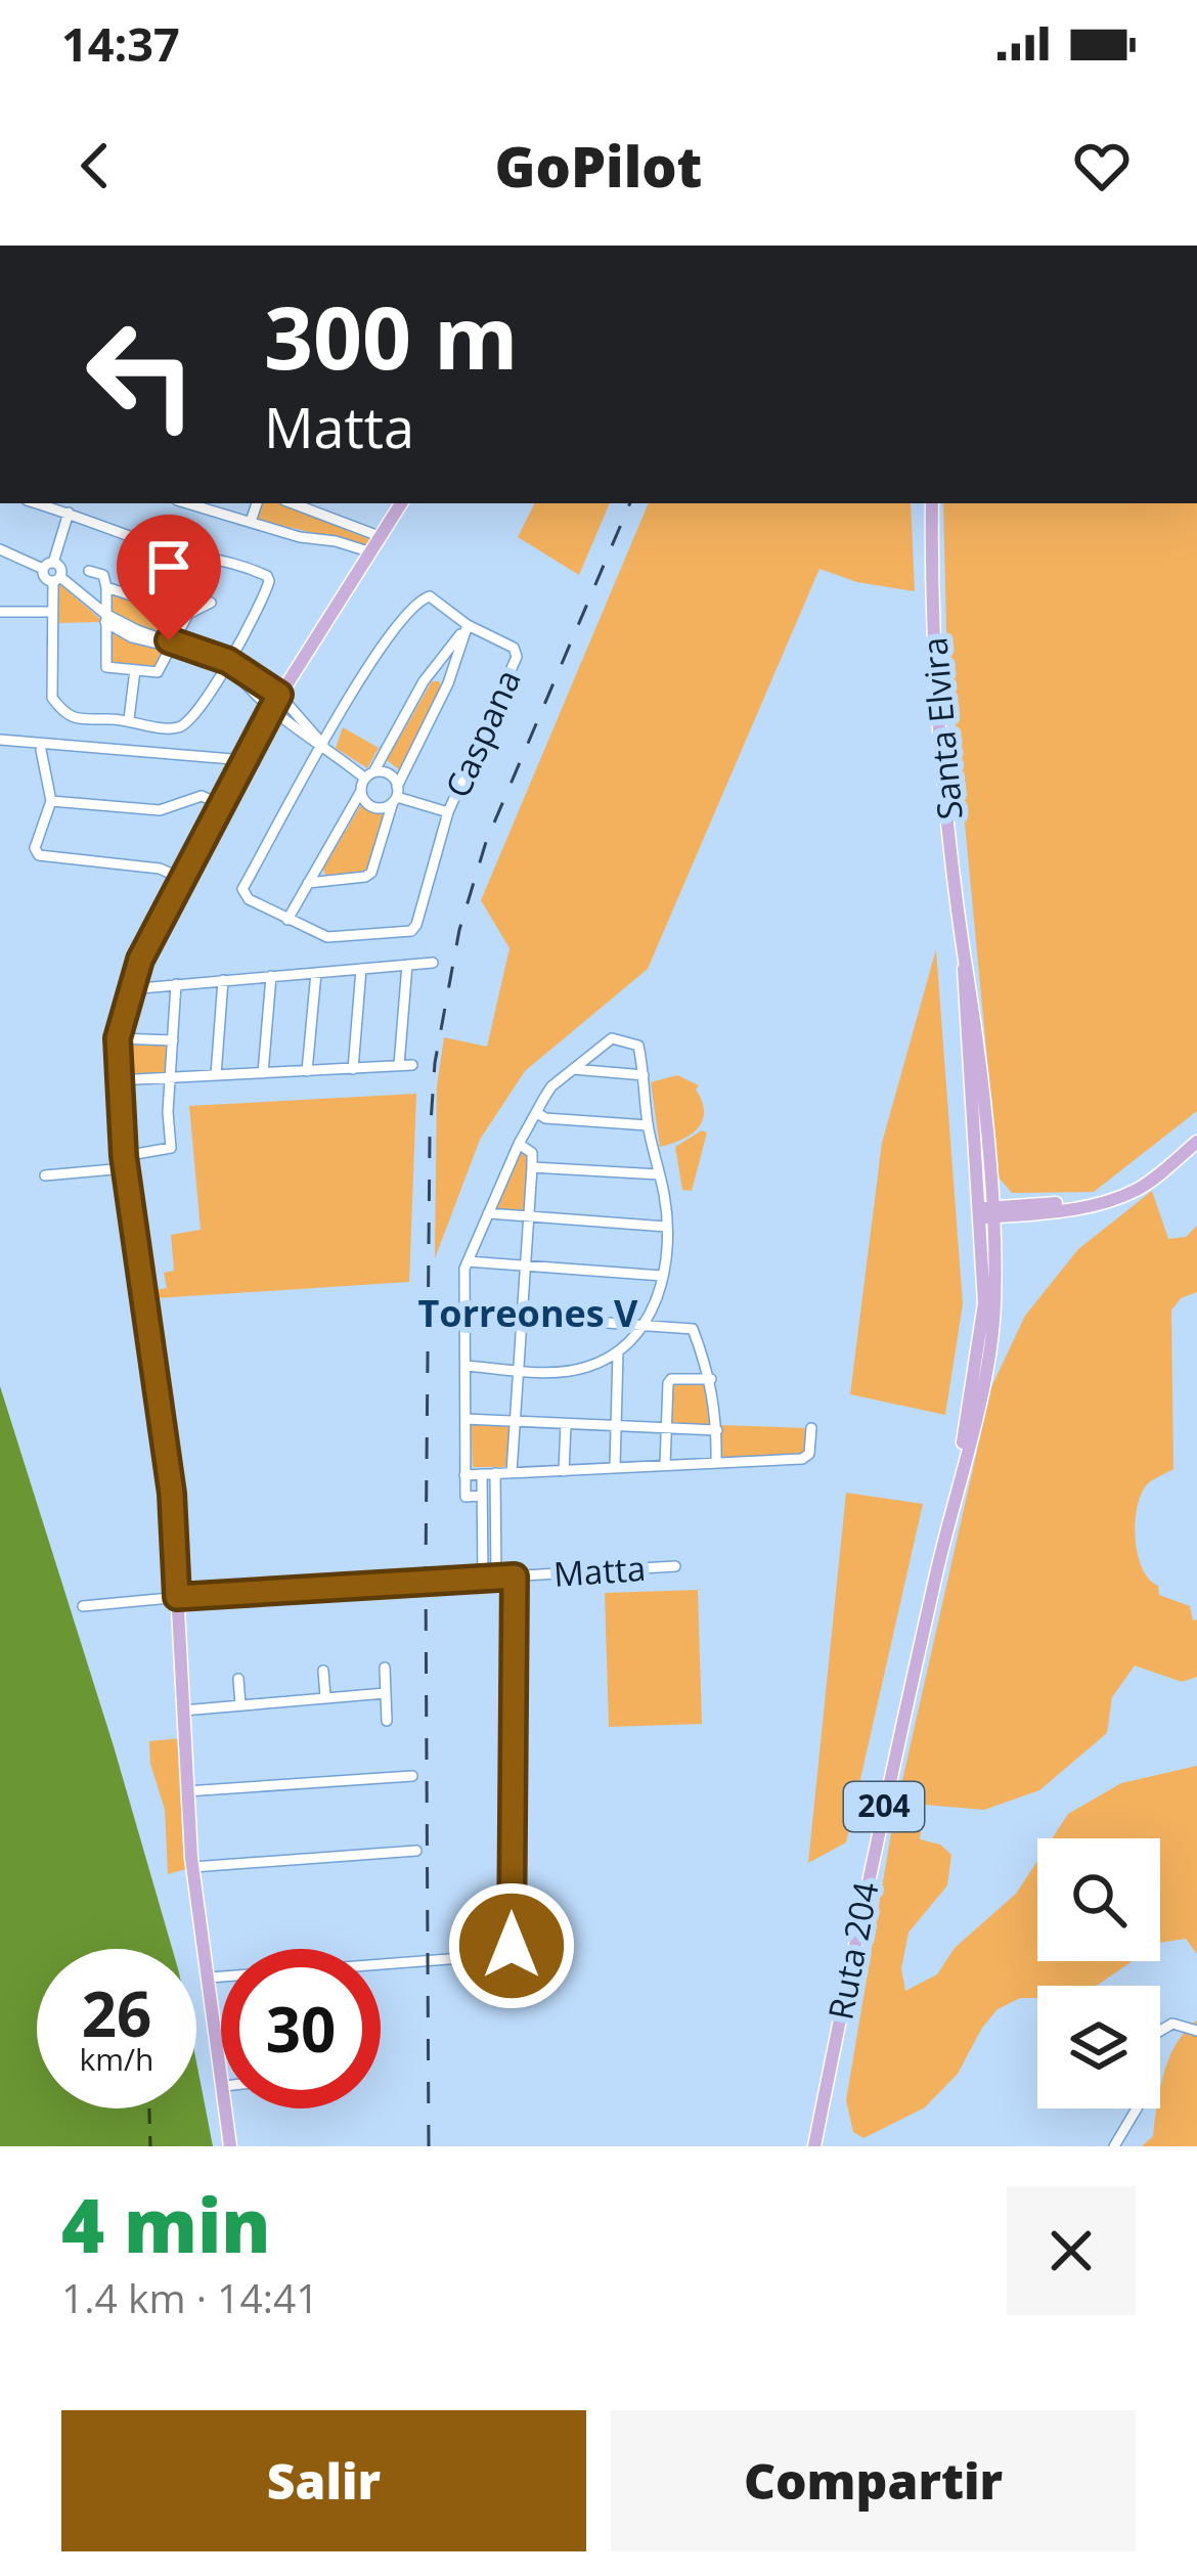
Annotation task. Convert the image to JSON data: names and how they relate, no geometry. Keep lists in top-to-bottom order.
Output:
{
  "streets": {
    "main road": ["Santa Elvira", "204", "Ruta 204"],
    "street": ["Caspana", "Matta"]
  },
  "crossings": [
    ["Santa Elvira", "Ruta 204"]
  ],
  "districts": ["Torreones V"],
  "page": {
    "status": "14:37",
    "header": "GoPilot",
    "turn": ["300 m", "Matta"],
    "speed": "26 km/h",
    "limit": "30",
    "heading": ["4 min", "1.4 km · 14:41"],
    "buttons": ["Salir", "Compartir"]
  }
}
